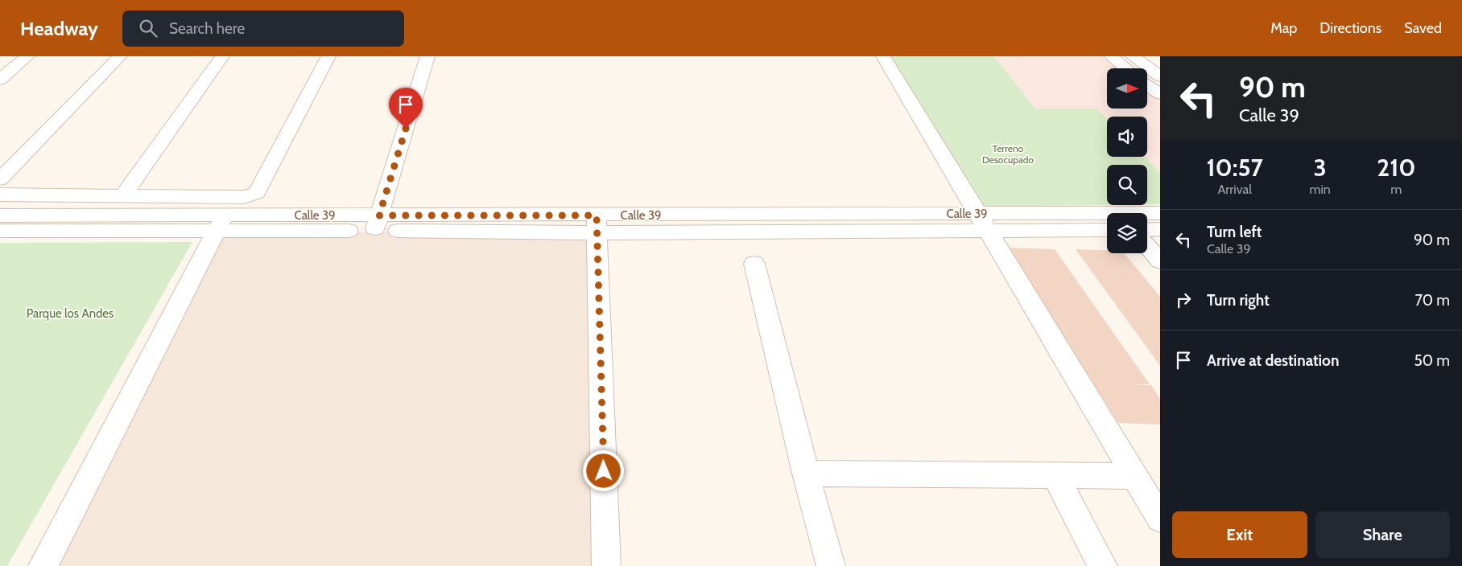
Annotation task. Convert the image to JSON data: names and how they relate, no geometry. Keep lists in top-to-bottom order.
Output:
{
  "streets": {
    "street": ["Calle 39"]
  },
  "parks": ["Terreno Desocupado", "Parque los Andes"],
  "north": "right",
  "page": {
    "header": "Headway",
    "search": "Search here",
    "nav": ["Map", "Directions", "Saved"],
    "turn": ["90 m", "Calle 39"],
    "eta": [
      "10:57",
      "Arrival",
      "3",
      "min",
      "210",
      "m"
    ],
    "list": [
      {
        "name": "Turn left",
        "note": "Calle 39",
        "value": "90 m"
      },
      {
        "name": "Turn right",
        "value": "70 m"
      },
      {
        "name": "Arrive at destination",
        "value": "50 m"
      }
    ],
    "buttons": ["Exit", "Share"]
  }
}
